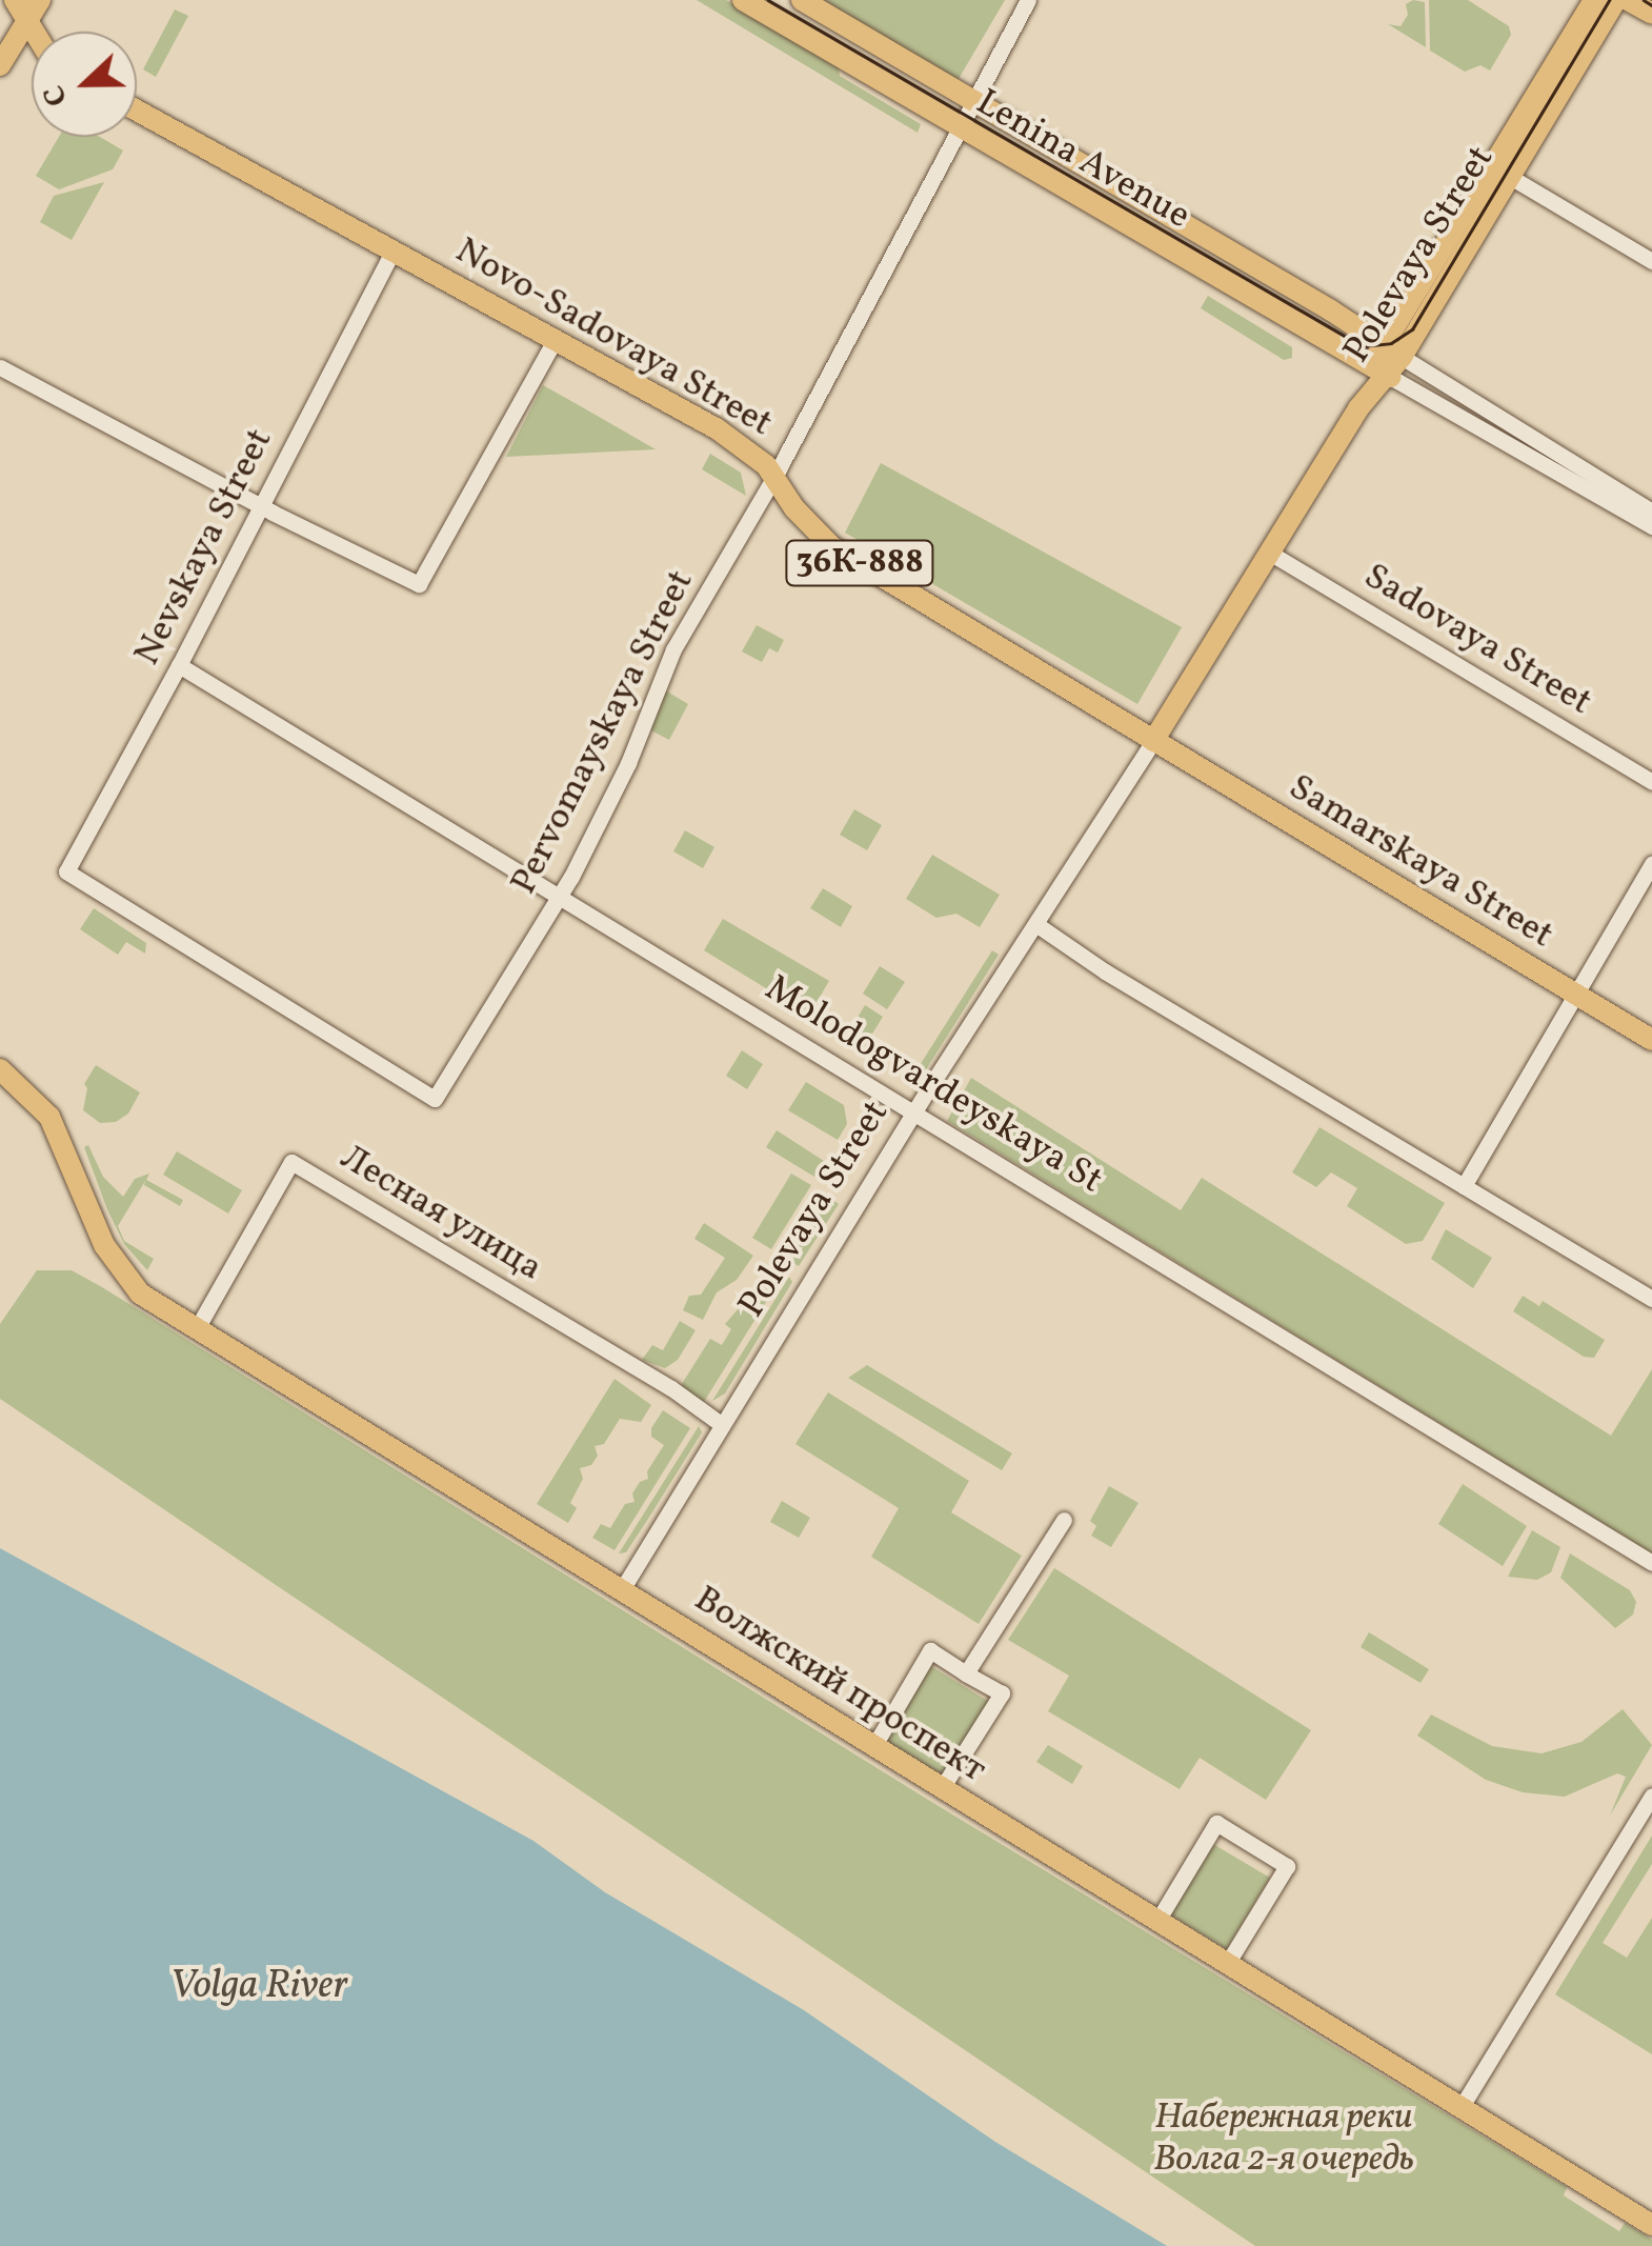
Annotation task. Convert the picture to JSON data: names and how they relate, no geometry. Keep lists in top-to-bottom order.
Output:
{
  "streets": {
    "main road": [
      "Lenina Avenue",
      "Polevaya Street",
      "Novo-Sadovaya Street",
      "36К-888",
      "Samarskaya Street",
      "Волжский проспект"
    ],
    "street": [
      "Nevskaya Street",
      "Sadovaya Street",
      "Pervomayskaya Street",
      "Molodogvardeyskaya St",
      "Лесная улица"
    ]
  },
  "crossings": [
    ["Lenina Avenue", "Polevaya Street"],
    ["Lenina Avenue", "Pervomayskaya Street"],
    ["Polevaya Street", "Novo-Sadovaya Street"],
    ["Polevaya Street", "Sadovaya Street"],
    ["Polevaya Street", "Samarskaya Street"],
    ["Polevaya Street", "Molodogvardeyskaya St"],
    ["Polevaya Street", "Лесная улица"],
    ["Polevaya Street", "Волжский проспект"],
    ["Novo-Sadovaya Street", "Nevskaya Street"],
    ["Novo-Sadovaya Street", "Pervomayskaya Street"],
    ["Novo-Sadovaya Street", "Samarskaya Street"],
    ["Nevskaya Street", "Pervomayskaya Street"],
    ["Nevskaya Street", "Molodogvardeyskaya St"],
    ["Pervomayskaya Street", "Molodogvardeyskaya St"],
    ["Лесная улица", "Волжский проспект"]
  ],
  "water": ["Volga River"],
  "parks": ["Набережная реки Волга 2-я очередь"],
  "north": "left"
}
